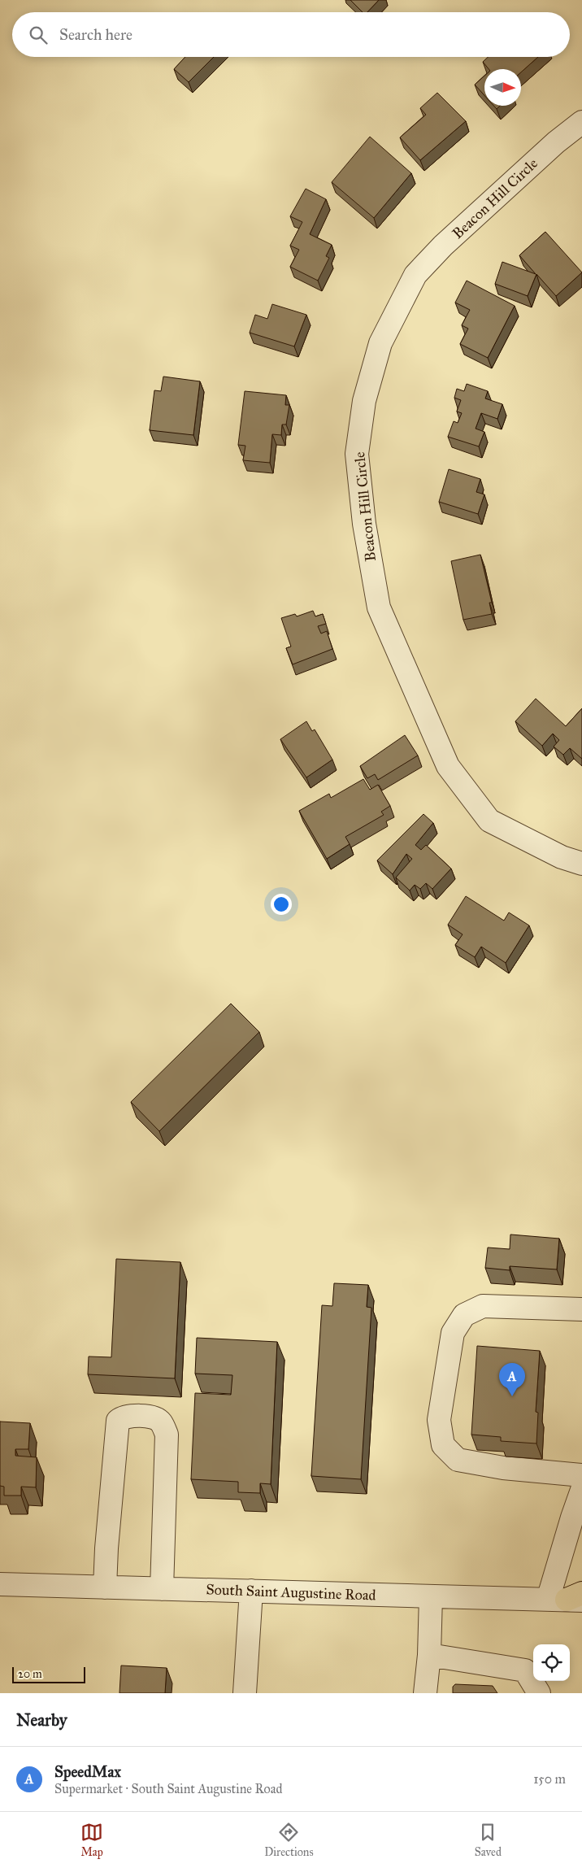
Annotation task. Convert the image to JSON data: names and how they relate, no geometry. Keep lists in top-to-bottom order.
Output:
{
  "streets": {
    "street": ["Beacon Hill Circle", "South Saint Augustine Road"]
  },
  "scale_bar": "20 m",
  "north": "right",
  "page": {
    "search": "Search here",
    "pins": "A",
    "scale": "20 m",
    "heading": "Nearby",
    "list": [
      {
        "mark": "A",
        "name": "SpeedMax",
        "note": "Supermarket · South Saint Augustine Road",
        "value": "150 m"
      }
    ],
    "nav": ["Map", "Directions", "Saved"]
  }
}
